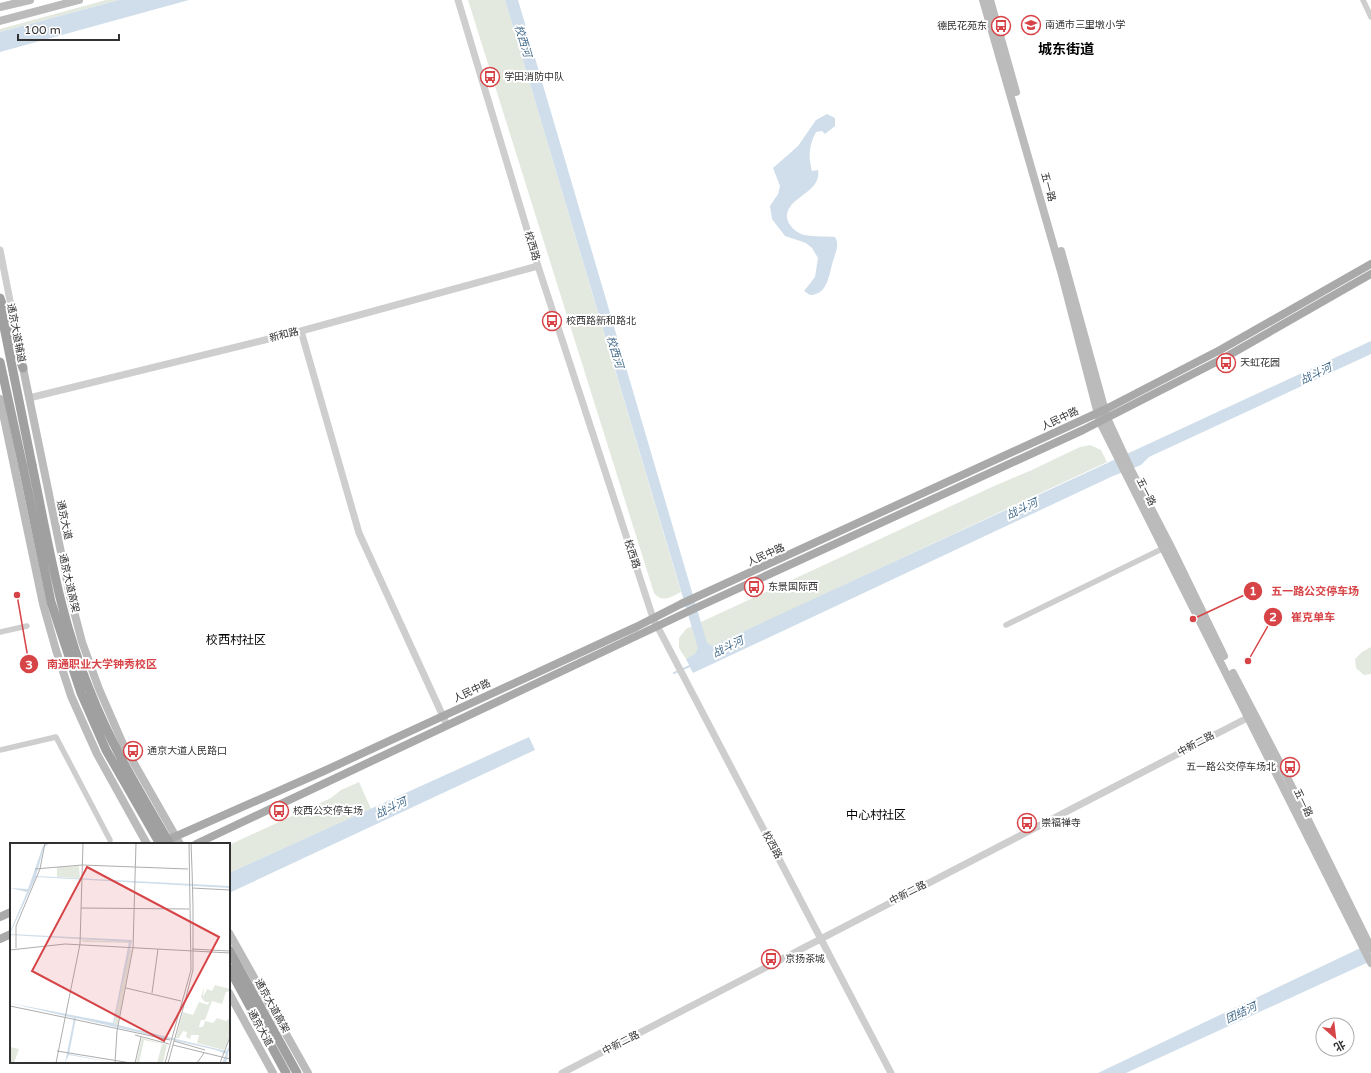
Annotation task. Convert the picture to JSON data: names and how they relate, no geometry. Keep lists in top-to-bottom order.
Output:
{
  "streets": {
    "highway": ["通京大道高架"],
    "main road": ["五一路", "人民中路", "通京大道"],
    "street": [
      "校西路",
      "通京大道辅道",
      "新和路",
      "中新二路"
    ]
  },
  "crossings": [
    ["五一路", "人民中路"],
    ["五一路", "中新二路"],
    ["校西路", "新和路"],
    ["校西路", "人民中路"],
    ["校西路", "中新二路"],
    ["通京大道辅道", "通京大道"],
    ["新和路", "通京大道"],
    ["人民中路", "通京大道"],
    ["人民中路", "通京大道高架"],
    ["通京大道", "通京大道高架"]
  ],
  "districts": ["城东街道", "校西村社区", "中心村社区"],
  "water": ["校西河", "战斗河", "团结河"],
  "places": {
    "school or university": ["南通市三里墩小学"],
    "bus stop": [
      "德民花苑东",
      "学田消防中队",
      "校西路新和路北",
      "天虹花园",
      "东景国际西",
      "通京大道人民路口",
      "五一路公交停车场北",
      "校西公交停车场",
      "崇福禅寺",
      "京扬茶城"
    ],
    "other": ["南通职业大学钟秀校区", "五一路公交停车场", "崔克单车"]
  },
  "scale_bar": "100 m",
  "north": "bottom right"
}
